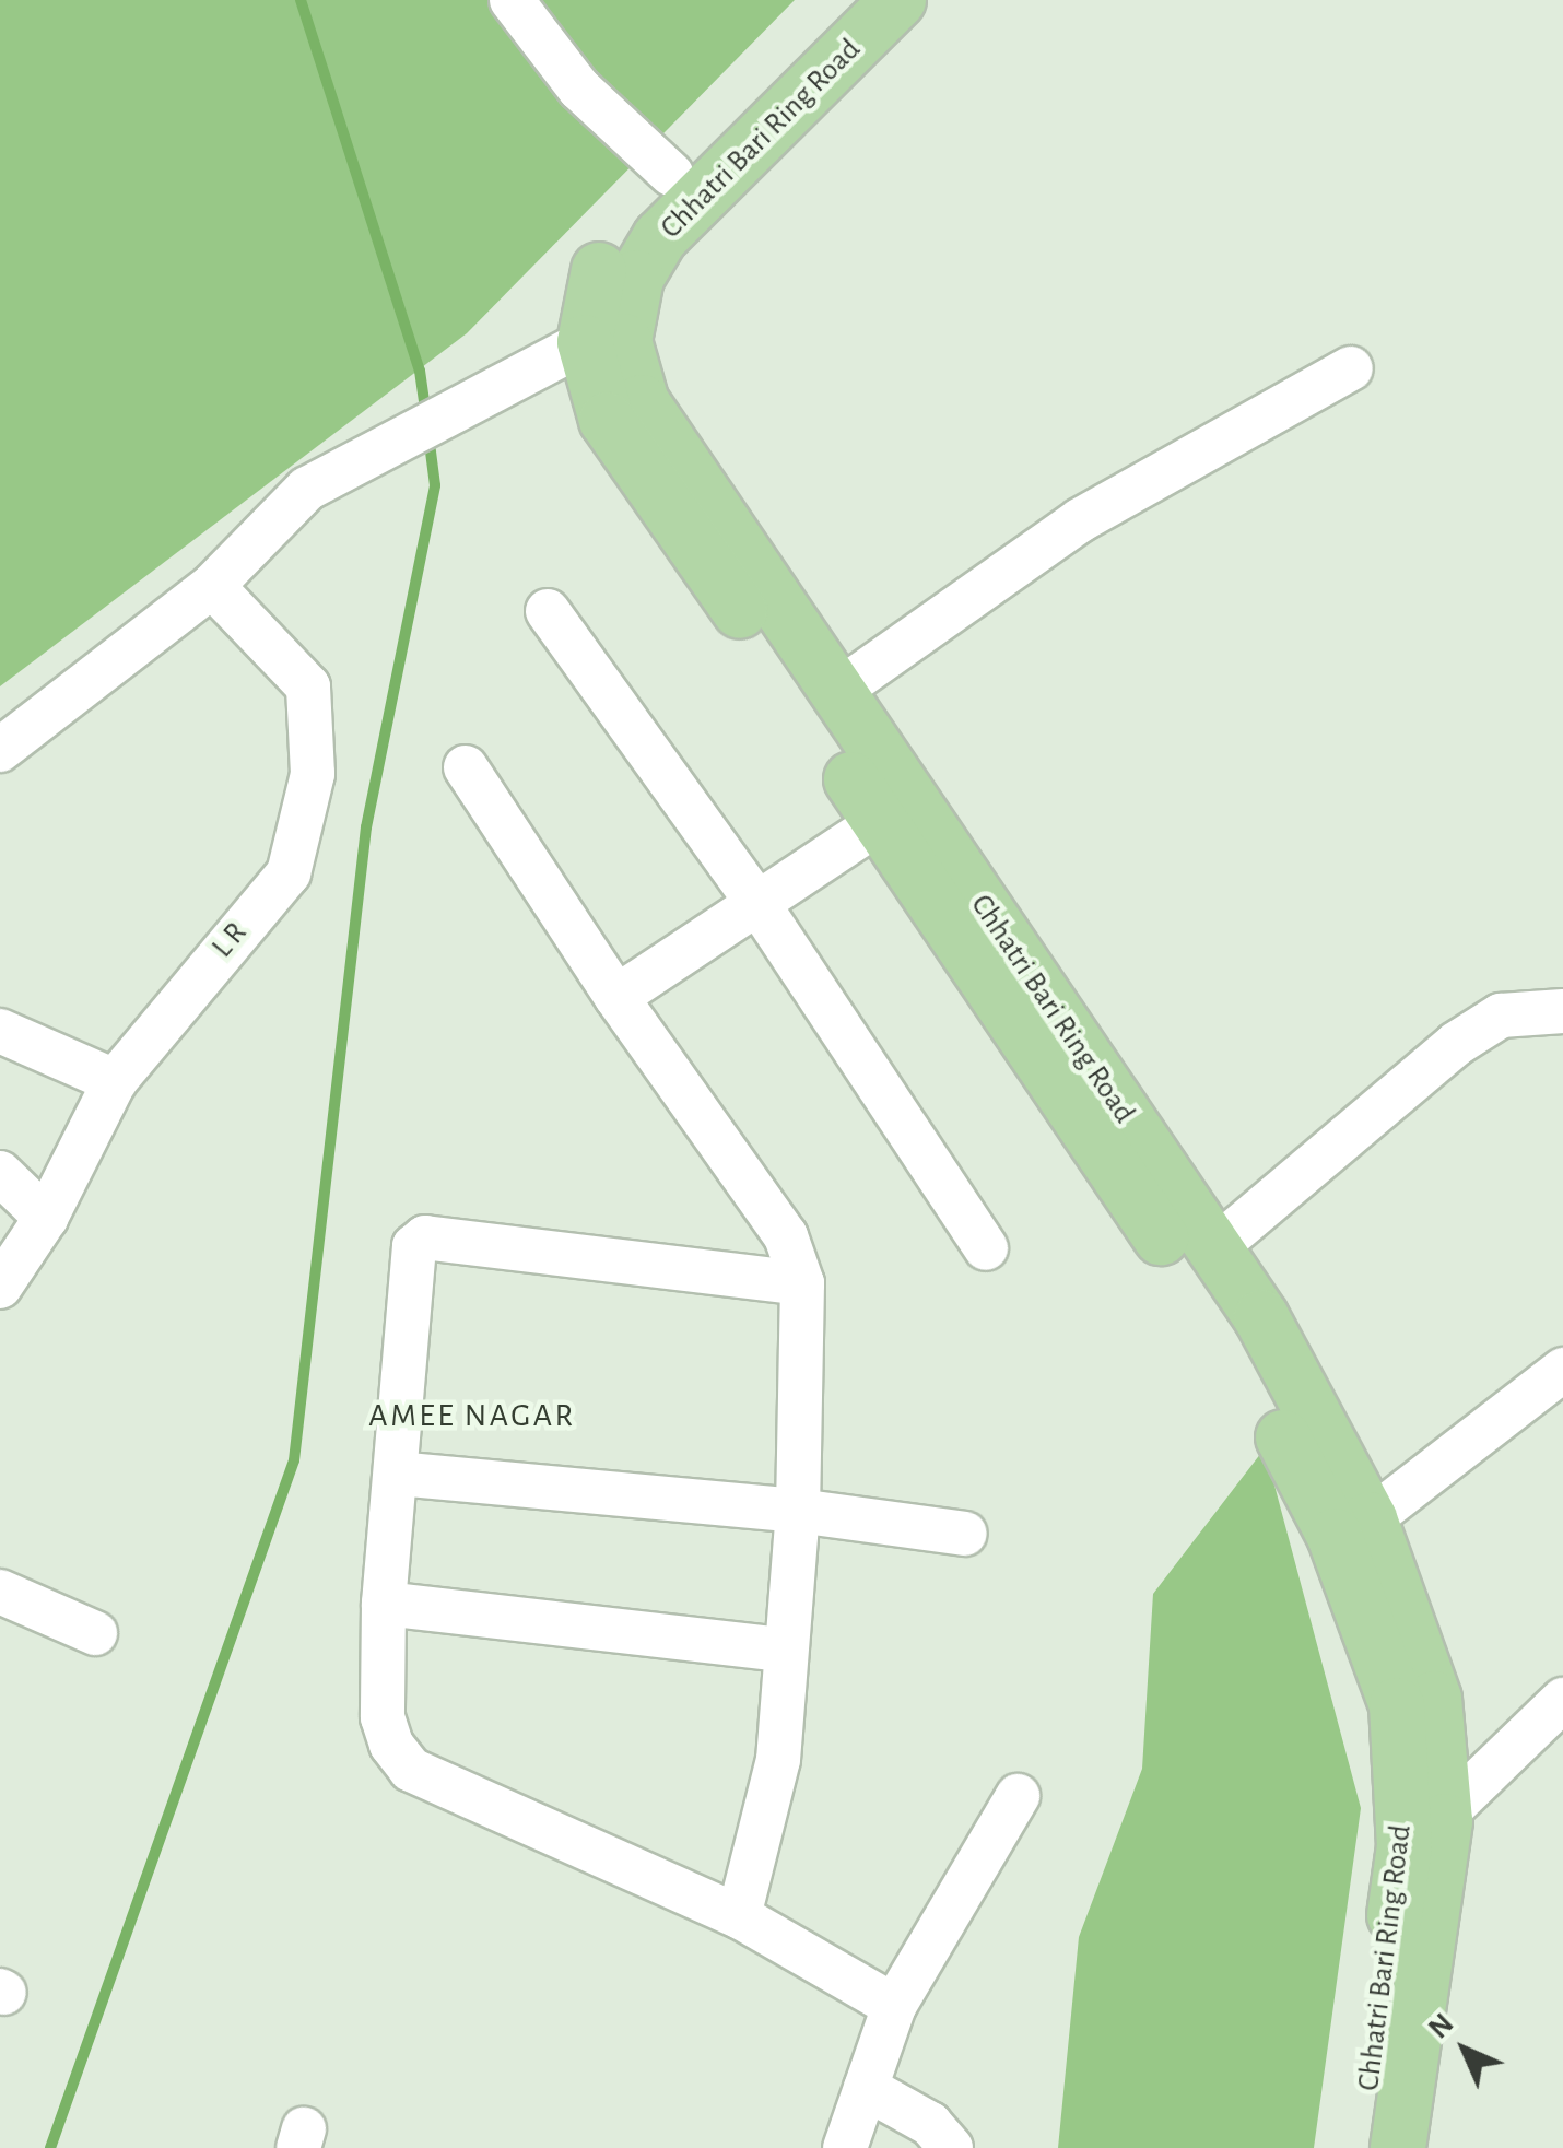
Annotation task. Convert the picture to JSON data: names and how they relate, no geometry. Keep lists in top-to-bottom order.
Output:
{
  "streets": {
    "main road": ["Chhatri Bari Ring Road"],
    "street": ["L R"]
  },
  "districts": ["AMEE NAGAR"],
  "north": "top left"
}
